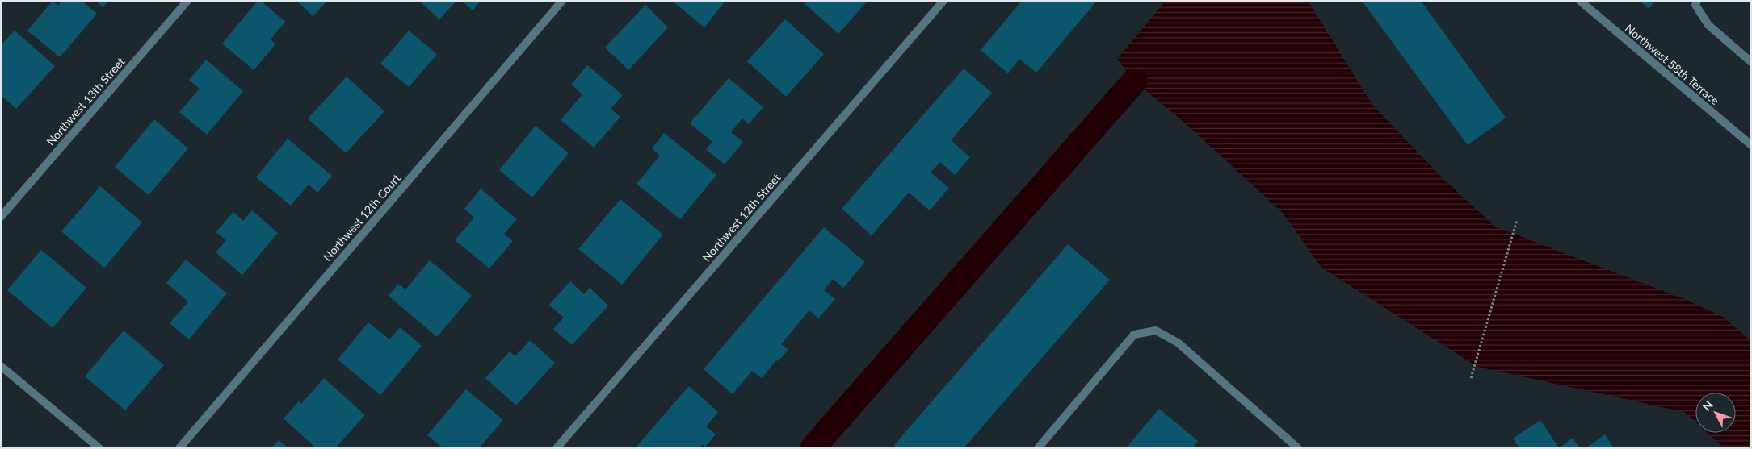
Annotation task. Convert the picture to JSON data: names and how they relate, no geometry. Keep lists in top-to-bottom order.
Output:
{
  "streets": {
    "street": [
      "Northwest 58th Terrace",
      "Northwest 13th Street",
      "Northwest 12th Court",
      "Northwest 12th Street"
    ]
  },
  "north": "top left"
}
